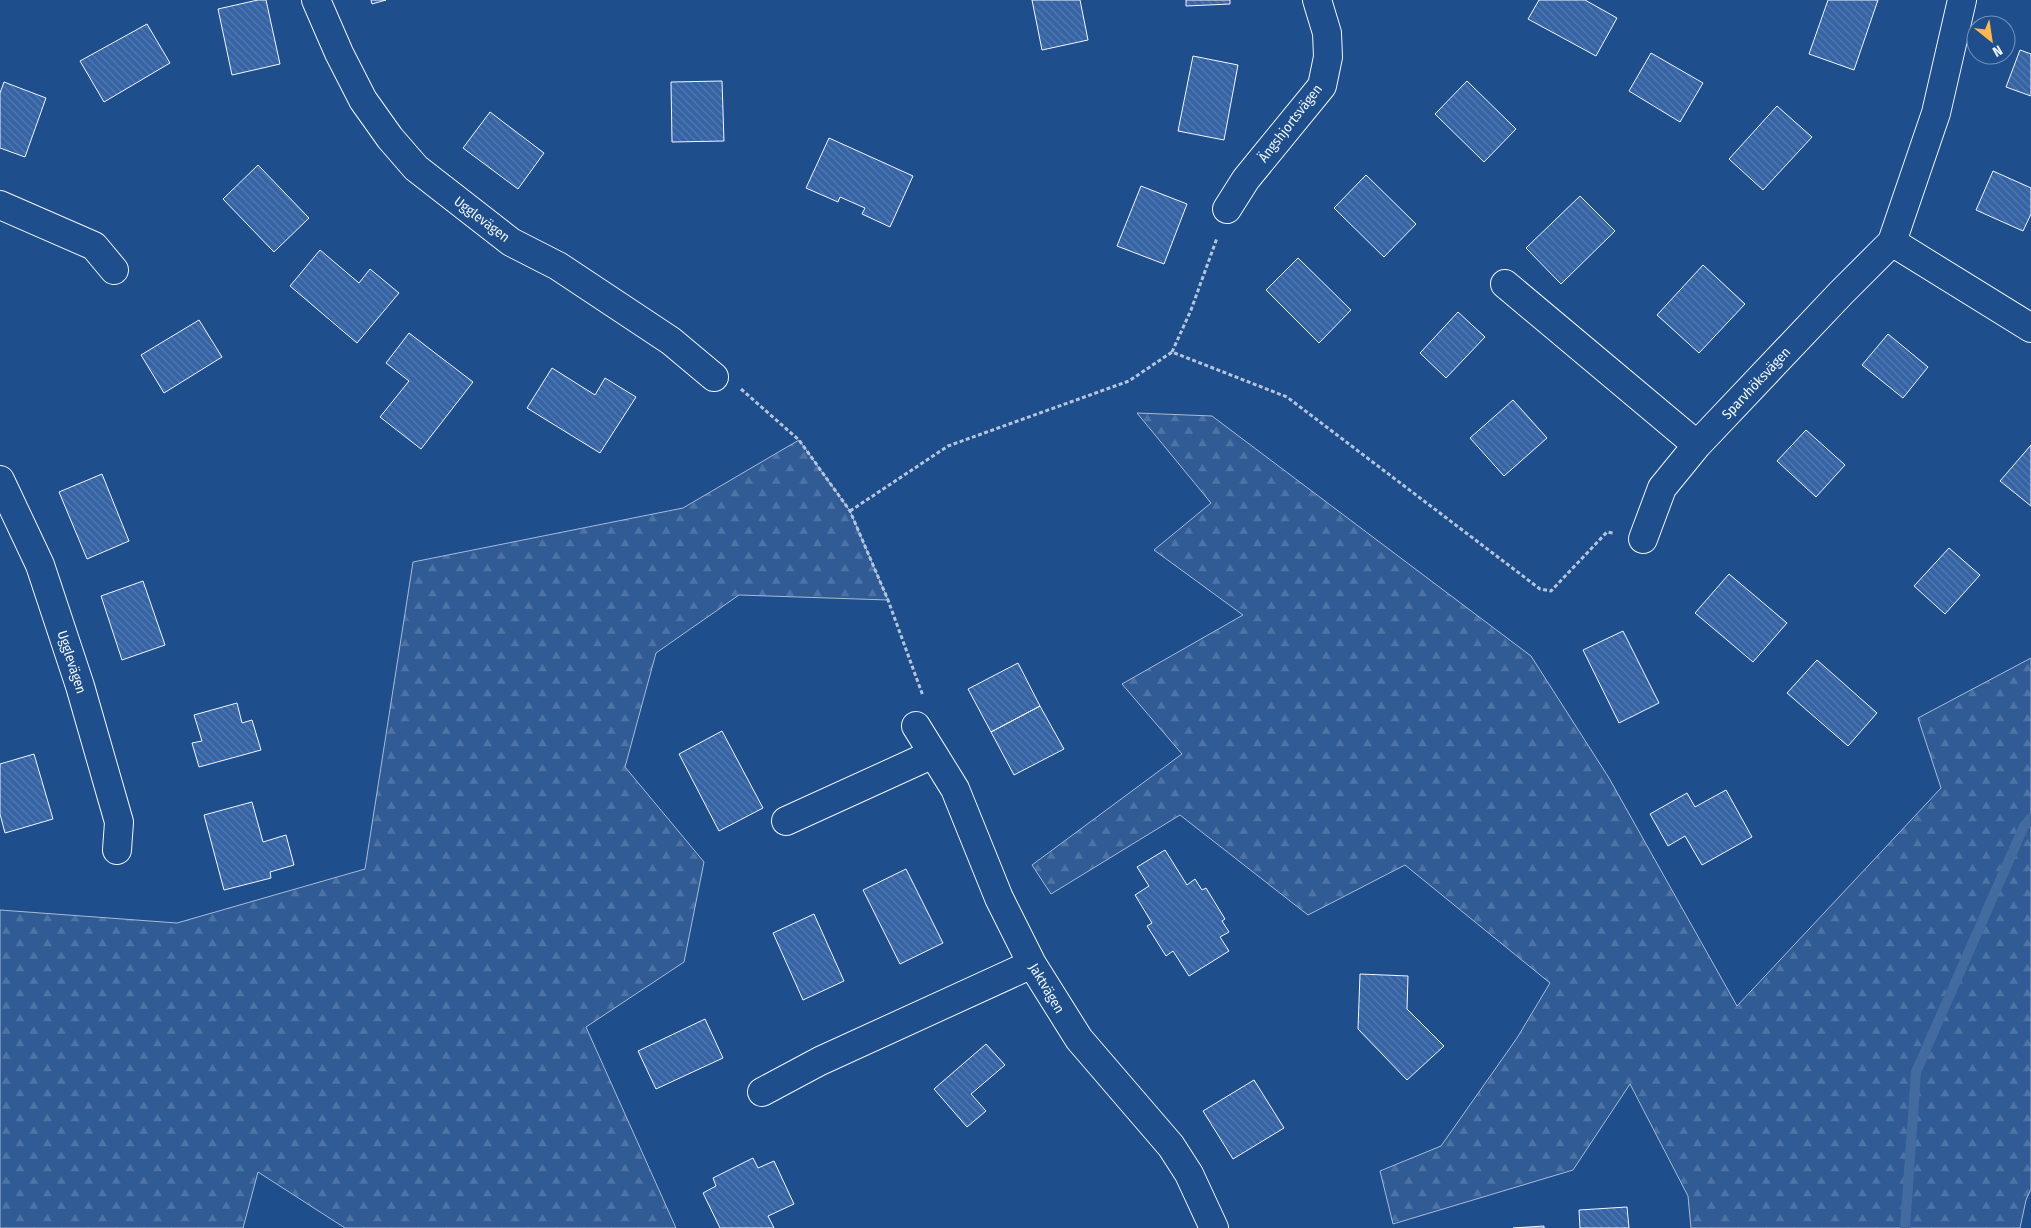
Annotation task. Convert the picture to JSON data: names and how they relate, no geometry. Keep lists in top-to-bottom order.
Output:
{
  "streets": {
    "street": [
      "Ängshjortsvägen",
      "Ugglevägen",
      "Sparvhöksvägen",
      "Jaktvägen"
    ]
  },
  "north": "bottom right"
}
